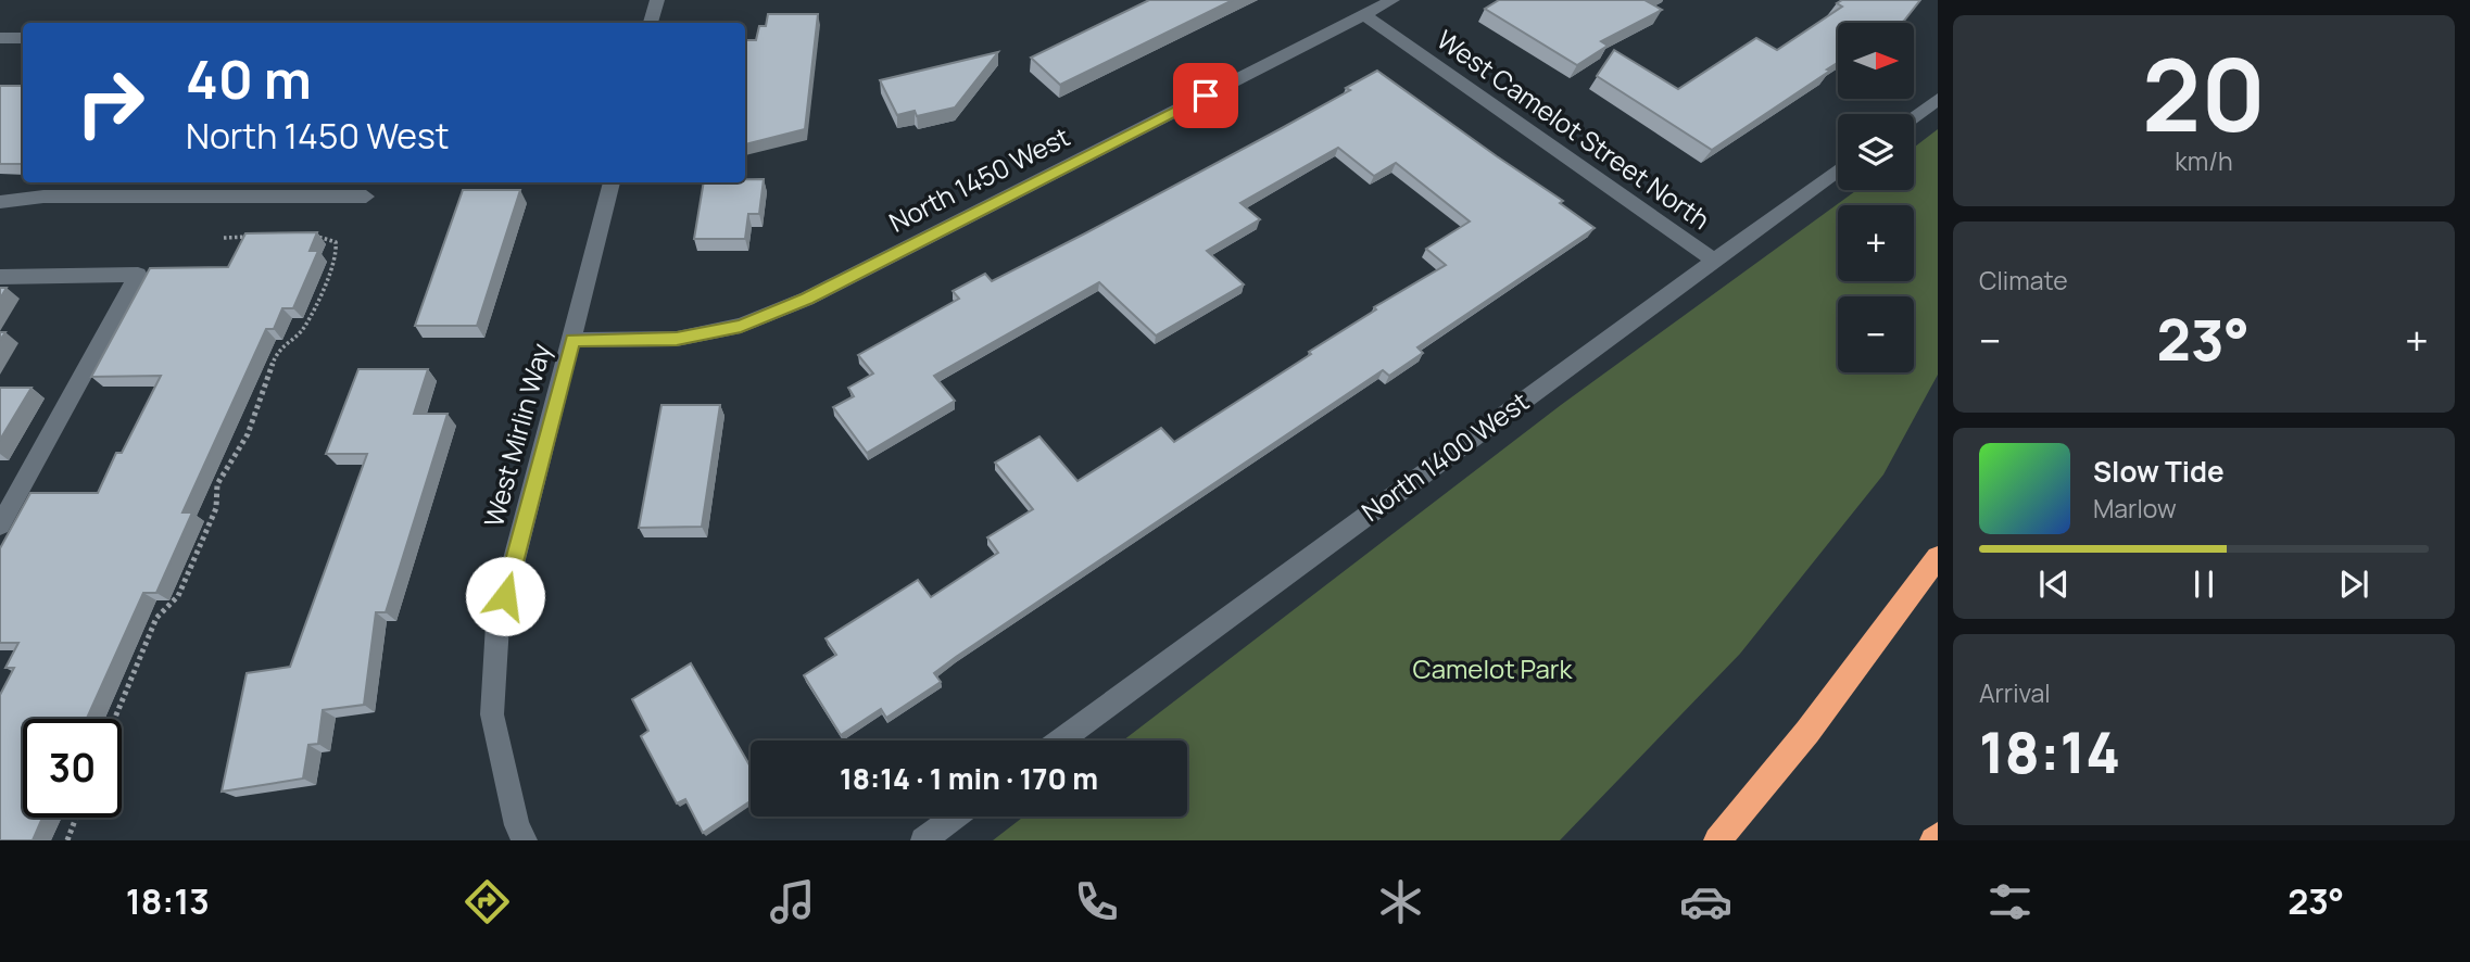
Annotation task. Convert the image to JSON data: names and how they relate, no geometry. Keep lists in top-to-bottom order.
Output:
{
  "streets": {
    "street": [
      "West Camelot Street North",
      "North 1450 West",
      "West Mirlin Way",
      "North 1400 West"
    ]
  },
  "crossings": [
    ["West Camelot Street North", "North 1450 West"],
    ["West Camelot Street North", "North 1400 West"],
    ["North 1450 West", "West Mirlin Way"]
  ],
  "parks": ["Camelot Park"],
  "north": "right",
  "page": {
    "tile": [
      ["20", "km/h"],
      "Climate",
      ["Arrival", "18:14"]
    ],
    "map_buttons": ["+", "−"],
    "turn": ["40 m", "North 1450 West"],
    "heat": ["−", "23°", "+"],
    "song": ["Slow Tide", "Marlow"],
    "limit": "30",
    "trip": "18:14 · 1 min · 170 m",
    "tabs": ["18:13", "23°"]
  }
}
